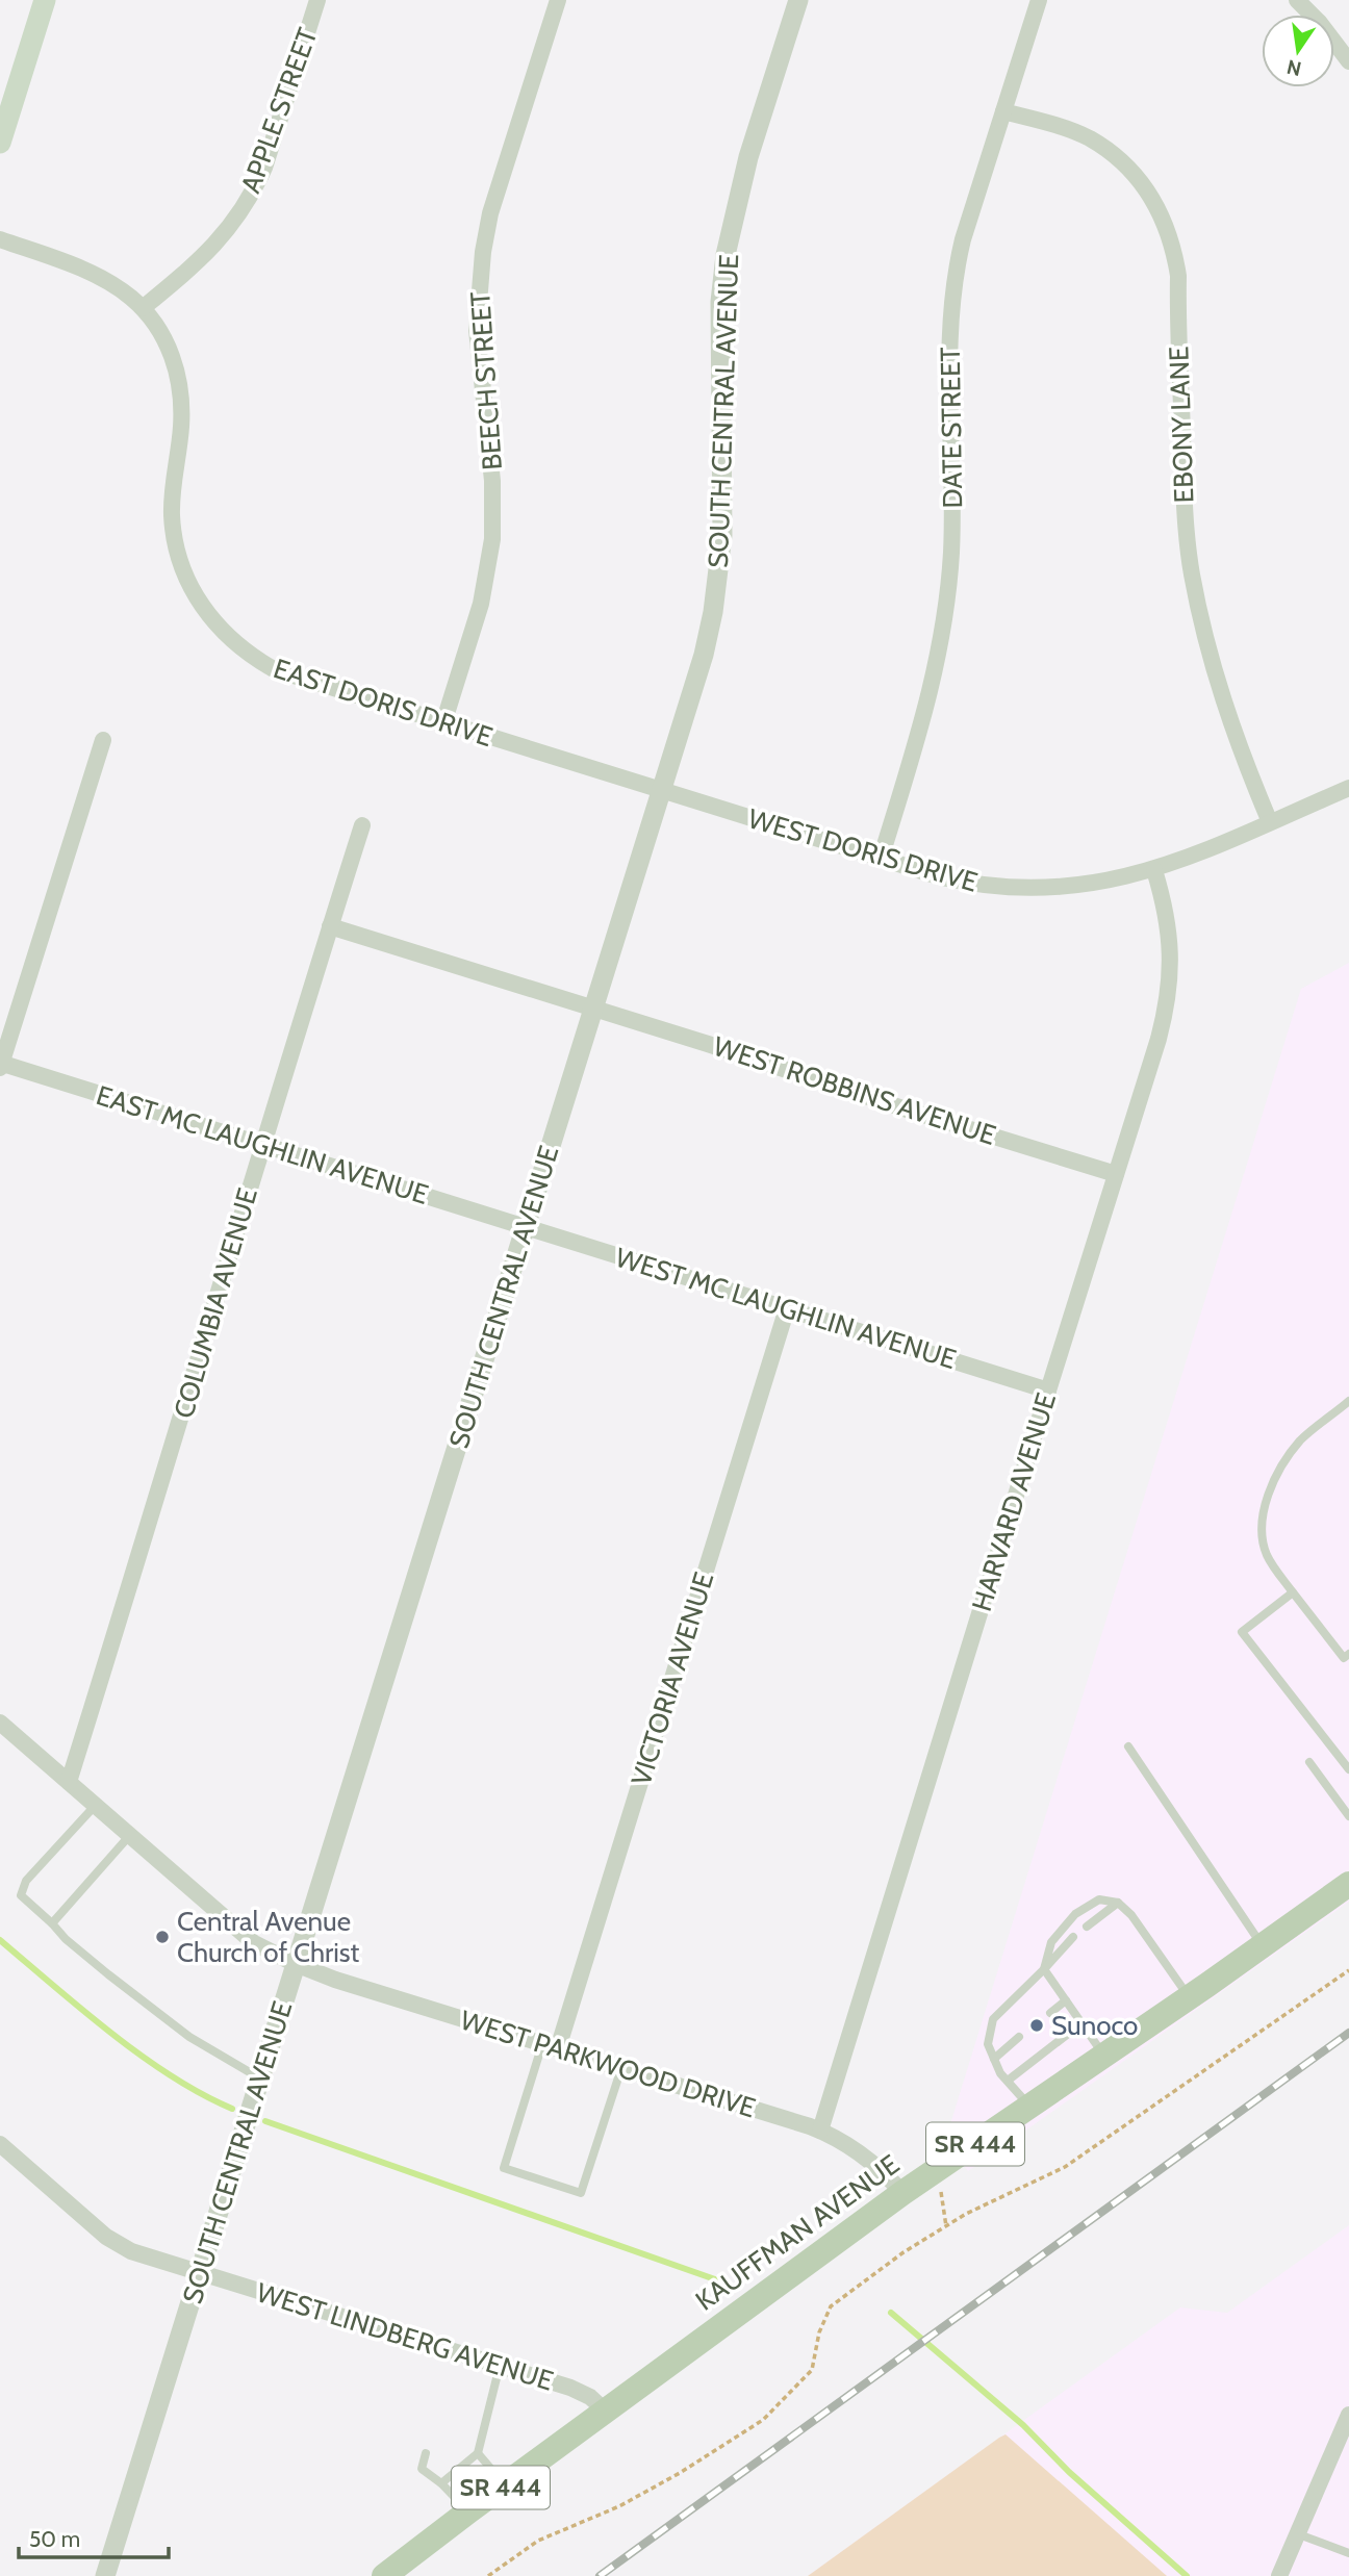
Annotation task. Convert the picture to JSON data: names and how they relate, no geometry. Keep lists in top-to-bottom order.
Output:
{
  "streets": {
    "main road": ["SR 444", "KAUFFMAN AVENUE"],
    "street": [
      "APPLE STREET",
      "BEECH STREET",
      "SOUTH CENTRAL AVENUE",
      "EBONY LANE",
      "DATE STREET",
      "EAST DORIS DRIVE",
      "WEST DORIS DRIVE",
      "WEST ROBBINS AVENUE",
      "EAST MC LAUGHLIN AVENUE",
      "COLUMBIA AVENUE",
      "WEST MC LAUGHLIN AVENUE",
      "HARVARD AVENUE",
      "VICTORIA AVENUE",
      "WEST PARKWOOD DRIVE",
      "WEST LINDBERG AVENUE"
    ]
  },
  "crossings": [
    ["APPLE STREET", "EAST DORIS DRIVE"],
    ["BEECH STREET", "EAST DORIS DRIVE"],
    ["SOUTH CENTRAL AVENUE", "EAST DORIS DRIVE"],
    ["SOUTH CENTRAL AVENUE", "WEST DORIS DRIVE"],
    ["SOUTH CENTRAL AVENUE", "WEST ROBBINS AVENUE"],
    ["SOUTH CENTRAL AVENUE", "EAST MC LAUGHLIN AVENUE"],
    ["SOUTH CENTRAL AVENUE", "WEST MC LAUGHLIN AVENUE"],
    ["SOUTH CENTRAL AVENUE", "WEST PARKWOOD DRIVE"],
    ["SOUTH CENTRAL AVENUE", "WEST LINDBERG AVENUE"],
    ["EBONY LANE", "DATE STREET"],
    ["EBONY LANE", "WEST DORIS DRIVE"],
    ["DATE STREET", "WEST DORIS DRIVE"],
    ["EAST DORIS DRIVE", "WEST DORIS DRIVE"],
    ["WEST DORIS DRIVE", "HARVARD AVENUE"],
    ["WEST ROBBINS AVENUE", "COLUMBIA AVENUE"],
    ["WEST ROBBINS AVENUE", "HARVARD AVENUE"],
    ["EAST MC LAUGHLIN AVENUE", "COLUMBIA AVENUE"],
    ["EAST MC LAUGHLIN AVENUE", "WEST MC LAUGHLIN AVENUE"],
    ["COLUMBIA AVENUE", "WEST PARKWOOD DRIVE"],
    ["WEST MC LAUGHLIN AVENUE", "HARVARD AVENUE"],
    ["WEST MC LAUGHLIN AVENUE", "VICTORIA AVENUE"],
    ["HARVARD AVENUE", "WEST PARKWOOD DRIVE"],
    ["VICTORIA AVENUE", "WEST PARKWOOD DRIVE"],
    ["WEST PARKWOOD DRIVE", "KAUFFMAN AVENUE"],
    ["KAUFFMAN AVENUE", "WEST LINDBERG AVENUE"]
  ],
  "places": ["Central Avenue Church of Christ", "Sunoco"],
  "scale_bar": "50 m",
  "north": "bottom"
}
